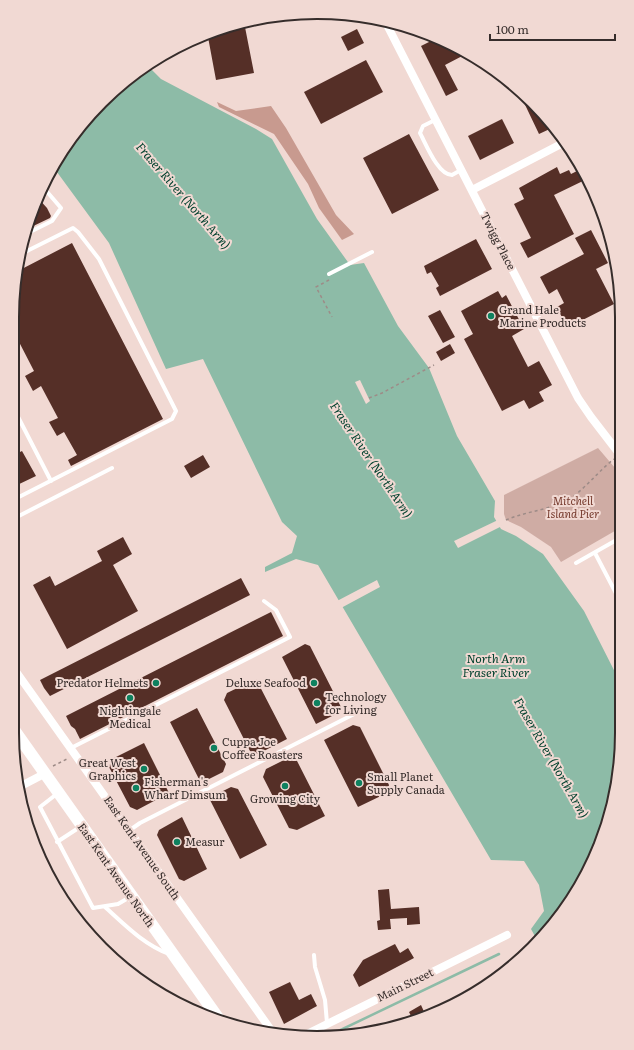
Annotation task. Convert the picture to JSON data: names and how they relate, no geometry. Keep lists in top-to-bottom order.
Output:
{
  "streets": {
    "street": [
      "Twigg Place",
      "East Kent Avenue South",
      "East Kent Avenue North",
      "Main Street"
    ]
  },
  "water": ["Fraser River (North Arm)", "North Arm Fraser River"],
  "parks": ["Mitchell Island Pier"],
  "places": [
    "Grand Hale Marine Products",
    "Predator Helmets",
    "Deluxe Seafood",
    "Nightingale Medical",
    "Technology for Living",
    "Cuppa Joe Coffee Roasters",
    "Great West Graphics",
    "Small Planet Supply Canada",
    "Growing City",
    "Fisherman's Wharf Dimsum",
    "Measur"
  ],
  "scale_bar": "100 m"
}
